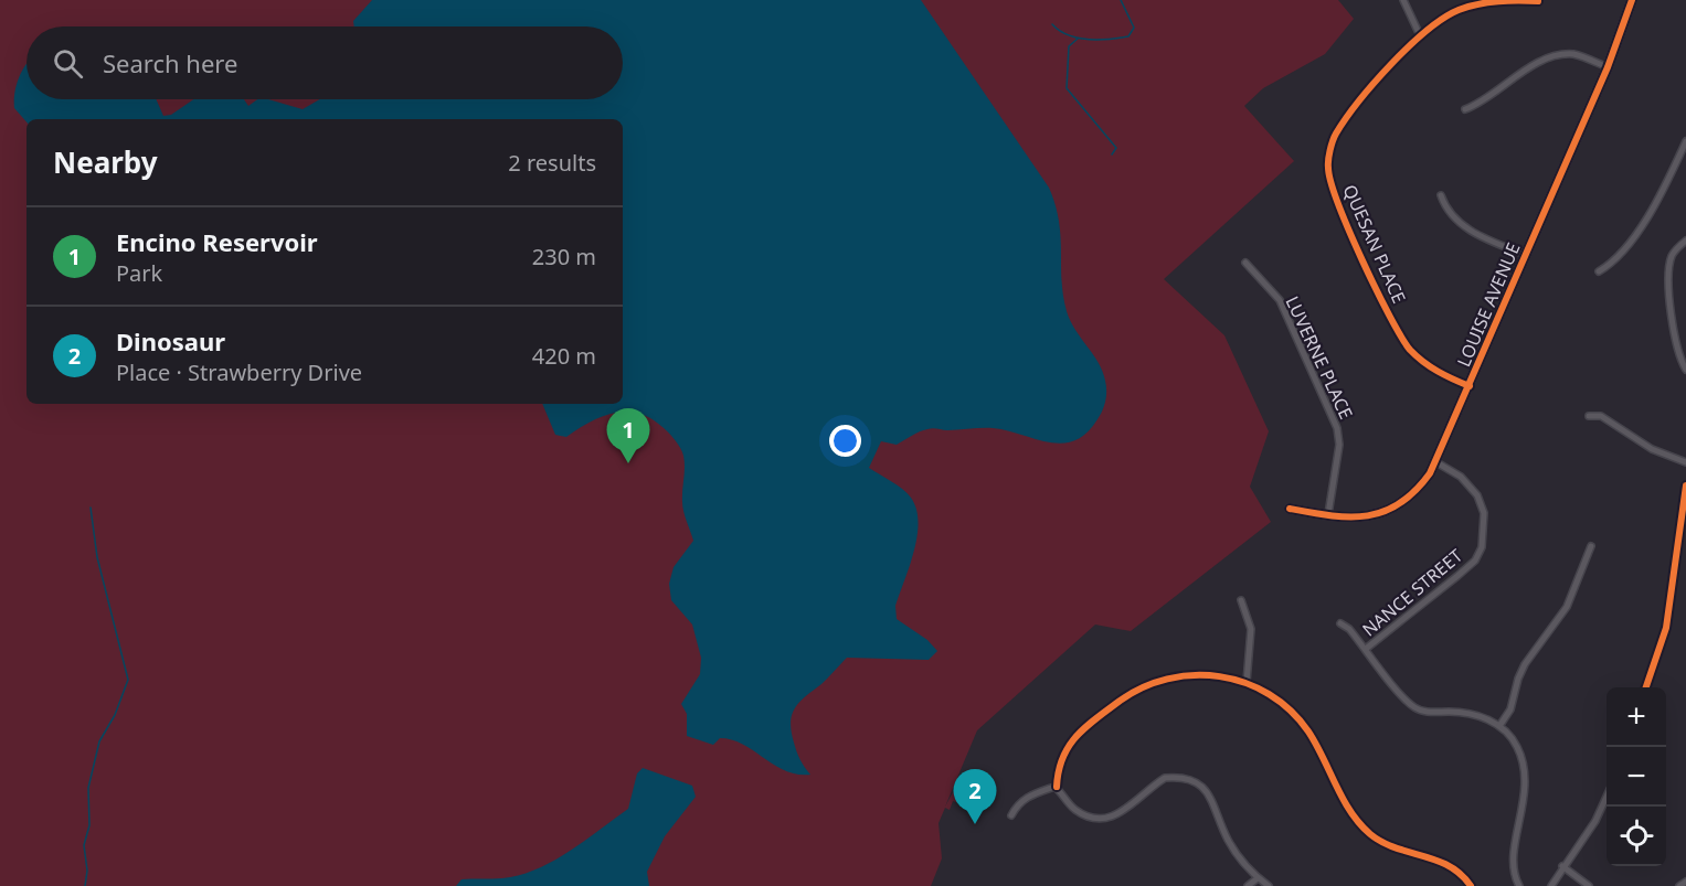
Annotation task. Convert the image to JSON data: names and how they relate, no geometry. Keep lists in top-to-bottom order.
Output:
{
  "streets": {
    "street": [
      "QUESAN PLACE",
      "LOUISE AVENUE",
      "LUVERNE PLACE",
      "NANCE STREET"
    ]
  },
  "crossings": [
    ["QUESAN PLACE", "LOUISE AVENUE"],
    ["LOUISE AVENUE", "LUVERNE PLACE"],
    ["LOUISE AVENUE", "NANCE STREET"]
  ],
  "page": {
    "search": "Search here",
    "heading": ["Nearby", "2 results"],
    "list": [
      {
        "mark": "1",
        "name": "Encino Reservoir",
        "note": "Park",
        "value": "230 m"
      },
      {
        "mark": "2",
        "name": "Dinosaur",
        "note": "Place · Strawberry Drive",
        "value": "420 m"
      }
    ],
    "pins": ["1", "2"],
    "map_buttons": ["+", "−"]
  }
}
